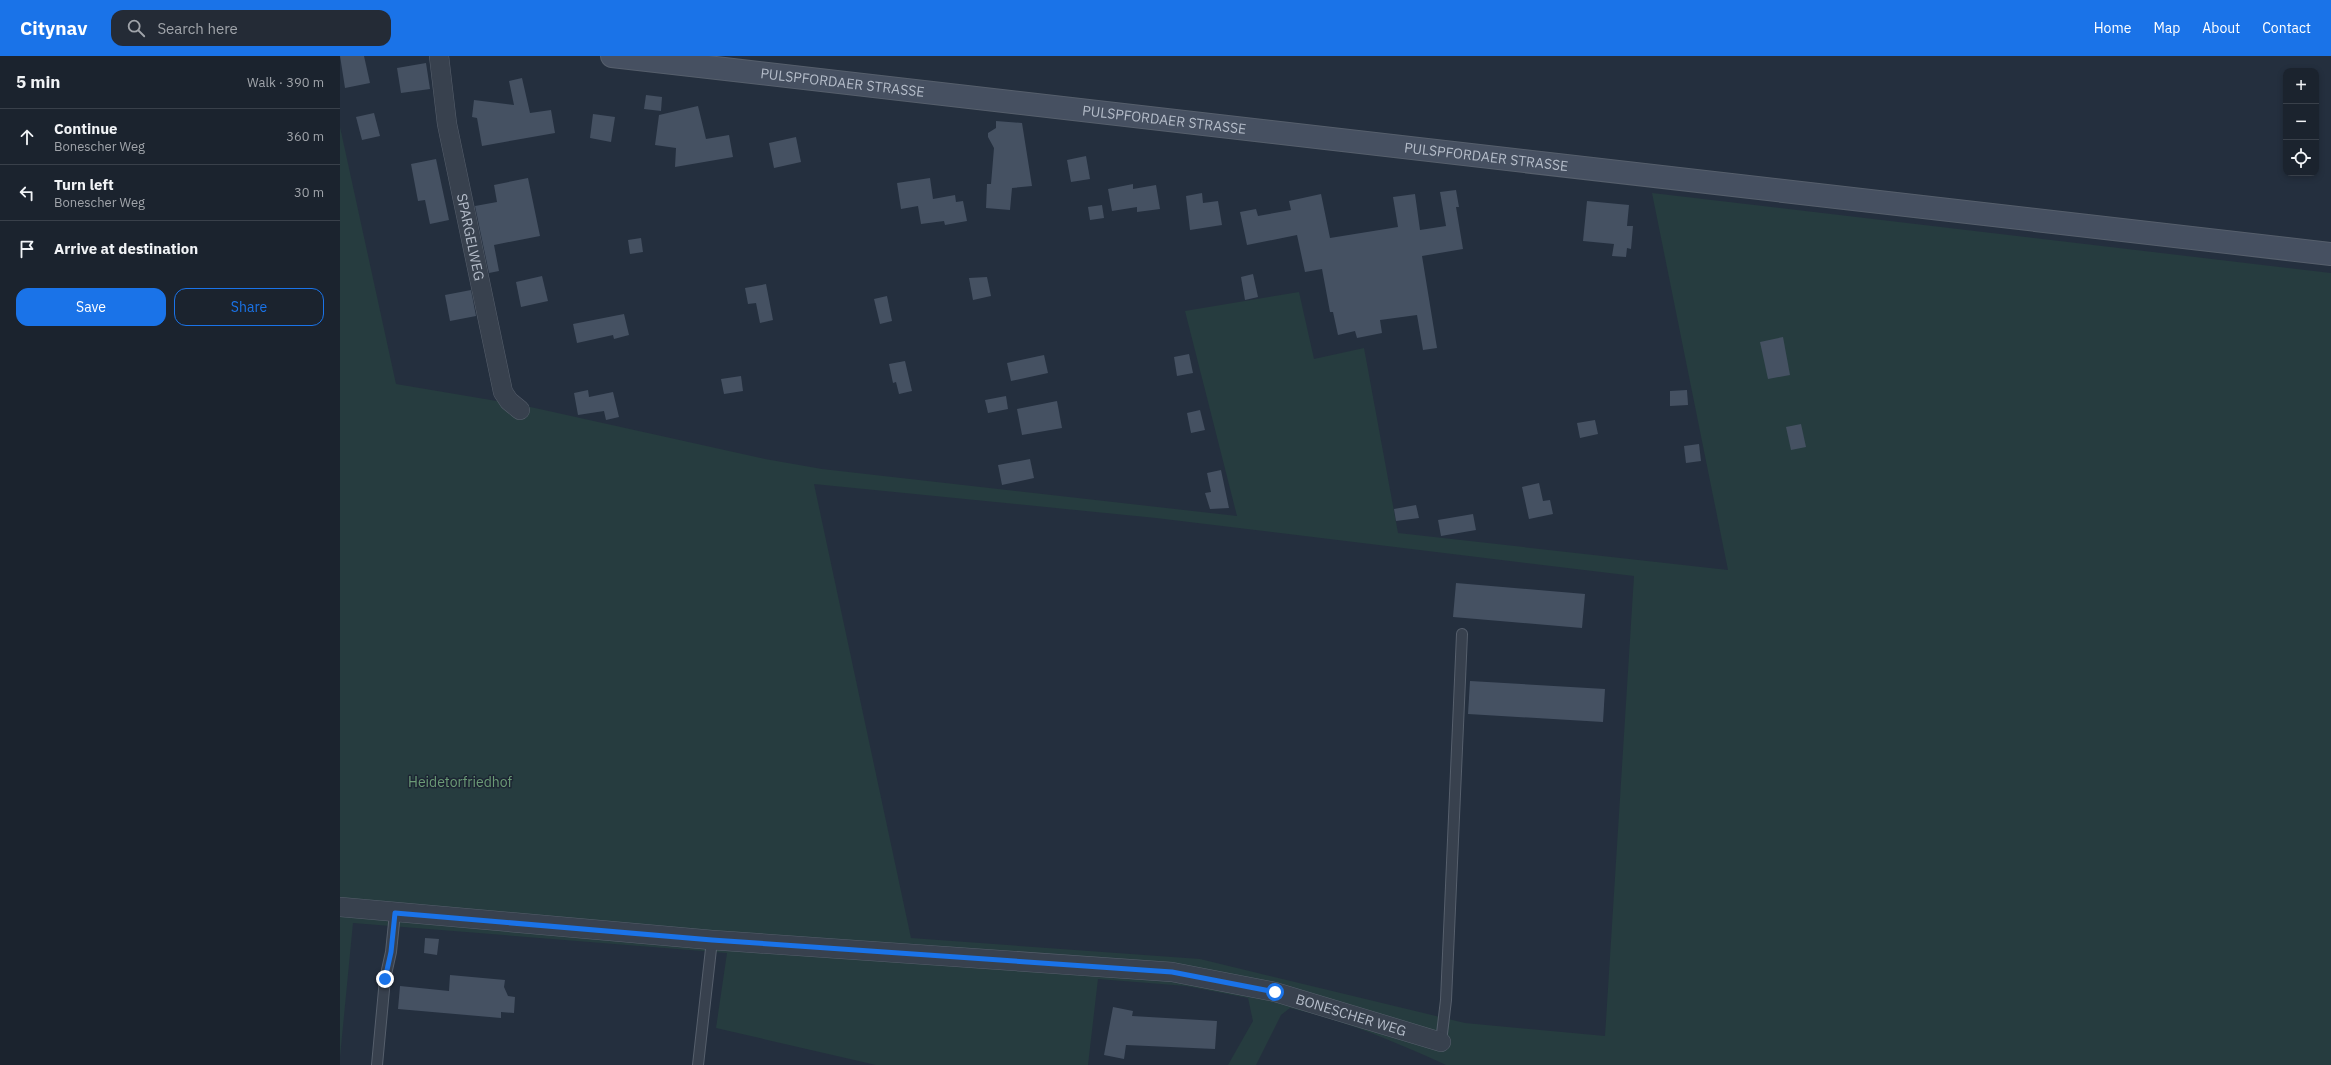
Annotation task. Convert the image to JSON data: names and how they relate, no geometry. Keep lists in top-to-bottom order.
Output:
{
  "streets": {
    "main road": ["PULSPFORDAER STRASSE"],
    "street": ["SPARGELWEG", "BONESCHER WEG"]
  },
  "parks": ["Heidetorfriedhof"],
  "page": {
    "header": "Citynav",
    "search": "Search here",
    "nav": [
      "Home",
      "Map",
      "About",
      "Contact"
    ],
    "heading": ["5 min", "Walk · 390 m"],
    "map_buttons": ["+", "−"],
    "list": [
      ["Continue", "Bonescher Weg", "360 m"],
      ["Turn left", "Bonescher Weg", "30 m"],
      "Arrive at destination"
    ],
    "buttons": ["Save", "Share"]
  }
}
